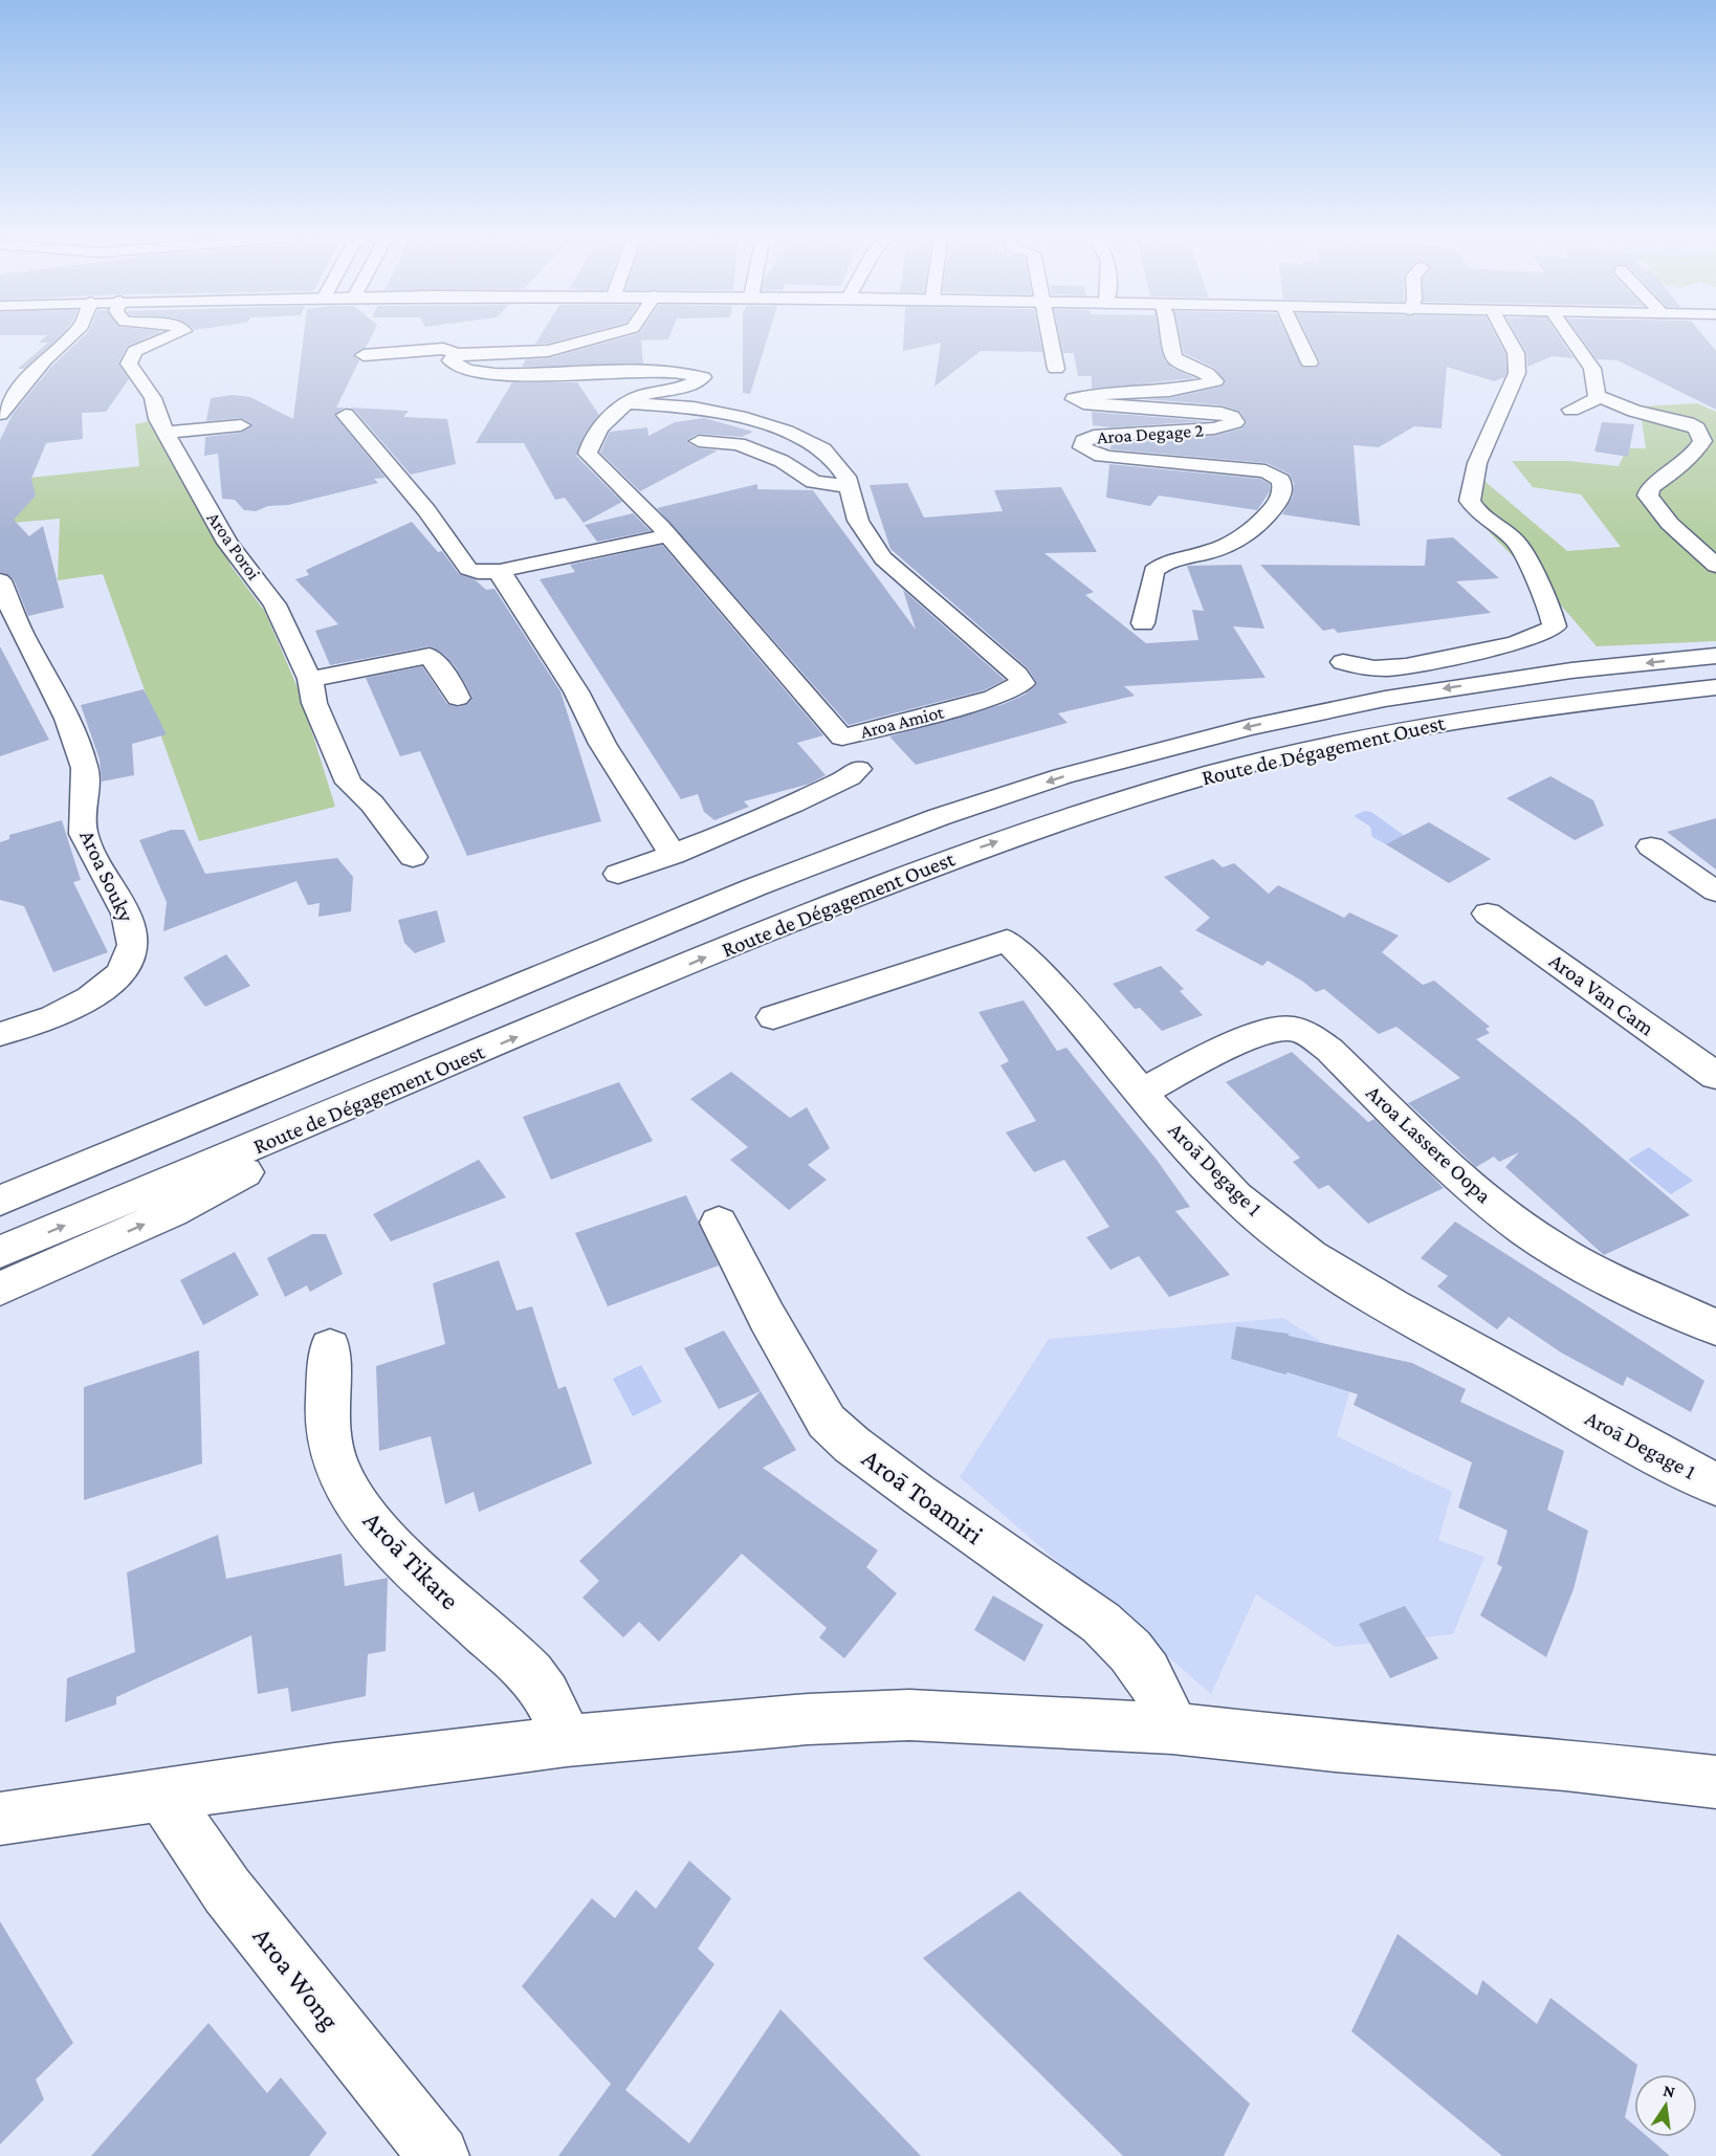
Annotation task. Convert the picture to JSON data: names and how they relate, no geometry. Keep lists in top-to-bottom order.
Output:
{
  "streets": {
    "main road": [
      "Aroa Degage 2",
      "Aroa Poroi",
      "Aroa Amiot",
      "Route de Dégagement Ouest",
      "Aroa Souky",
      "Aroa Van Cam",
      "Aroa Lassere Oopa",
      "Aroā Degage 1",
      "Aroā Toamiri",
      "Aroā Tikare",
      "Aroa Wong"
    ]
  },
  "crossings": [
    ["Aroa Lassere Oopa", "Aroā Degage 1"]
  ],
  "north": "top"
}
